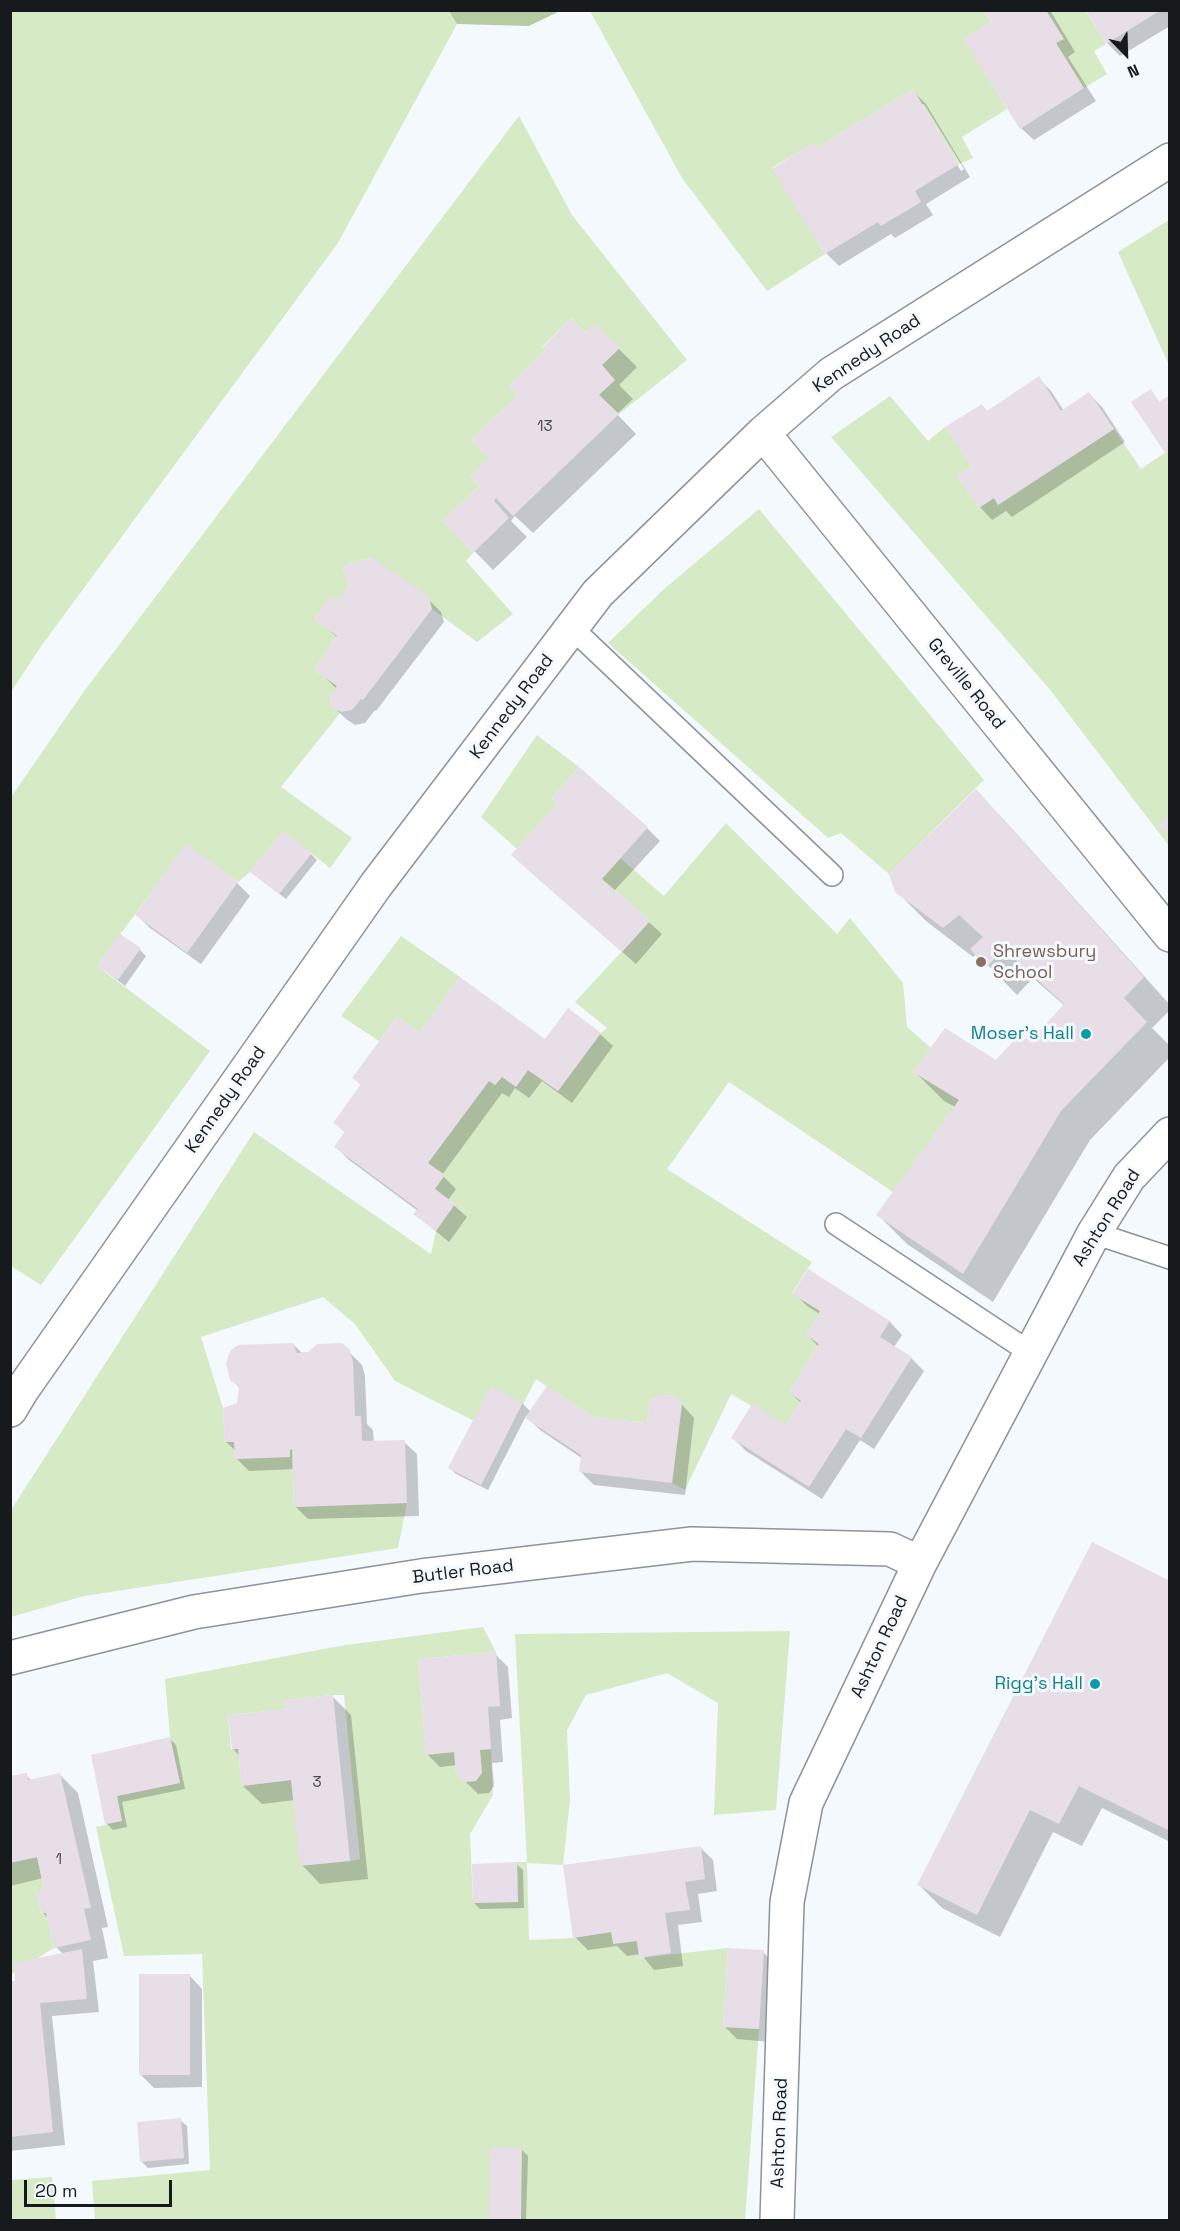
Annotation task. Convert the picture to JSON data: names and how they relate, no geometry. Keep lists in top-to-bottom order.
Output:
{
  "streets": {
    "street": [
      "Kennedy Road",
      "Greville Road",
      "Ashton Road",
      "Butler Road"
    ]
  },
  "crossings": [
    ["Kennedy Road", "Greville Road"],
    ["Ashton Road", "Butler Road"]
  ],
  "places": ["Shrewsbury School", "Moser's Hall", "Rigg's Hall"],
  "house_numbers": ["13", "3", "1"],
  "scale_bar": "20 m",
  "north": "bottom right"
}
